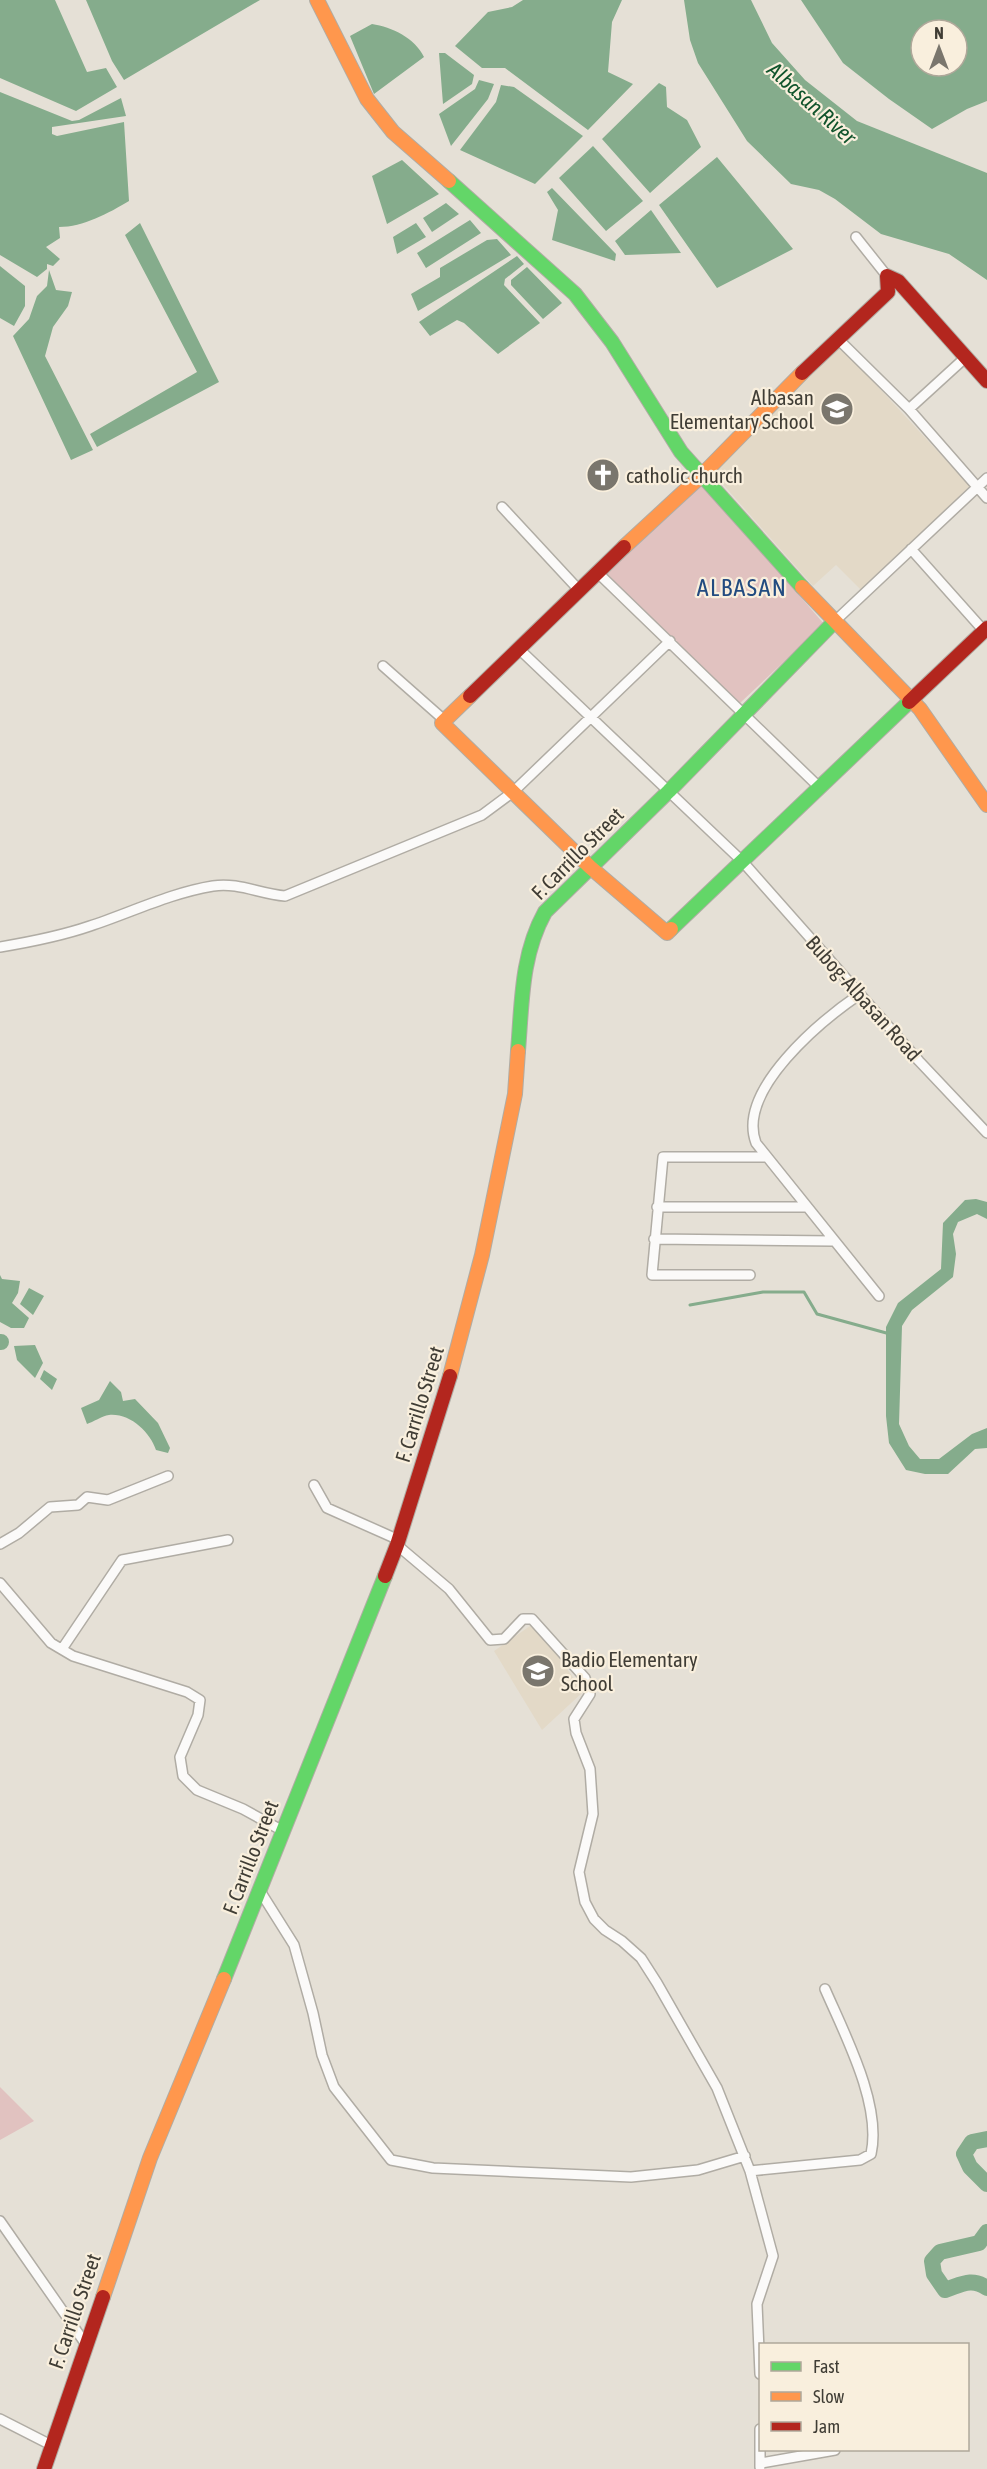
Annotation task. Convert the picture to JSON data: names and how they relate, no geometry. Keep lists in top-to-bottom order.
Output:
{
  "streets": {
    "street": ["F. Carrillo Street", "Bubog-Albasan Road"]
  },
  "crossings": [
    ["F. Carrillo Street", "Bubog-Albasan Road"]
  ],
  "districts": ["ALBASAN"],
  "water": ["Albasan River"],
  "places": {
    "school or university": ["Albasan Elementary School", "Badio Elementary School"],
    "church": ["catholic church"]
  },
  "legend": ["Fast", "Slow", "Jam"],
  "north": "top"
}
